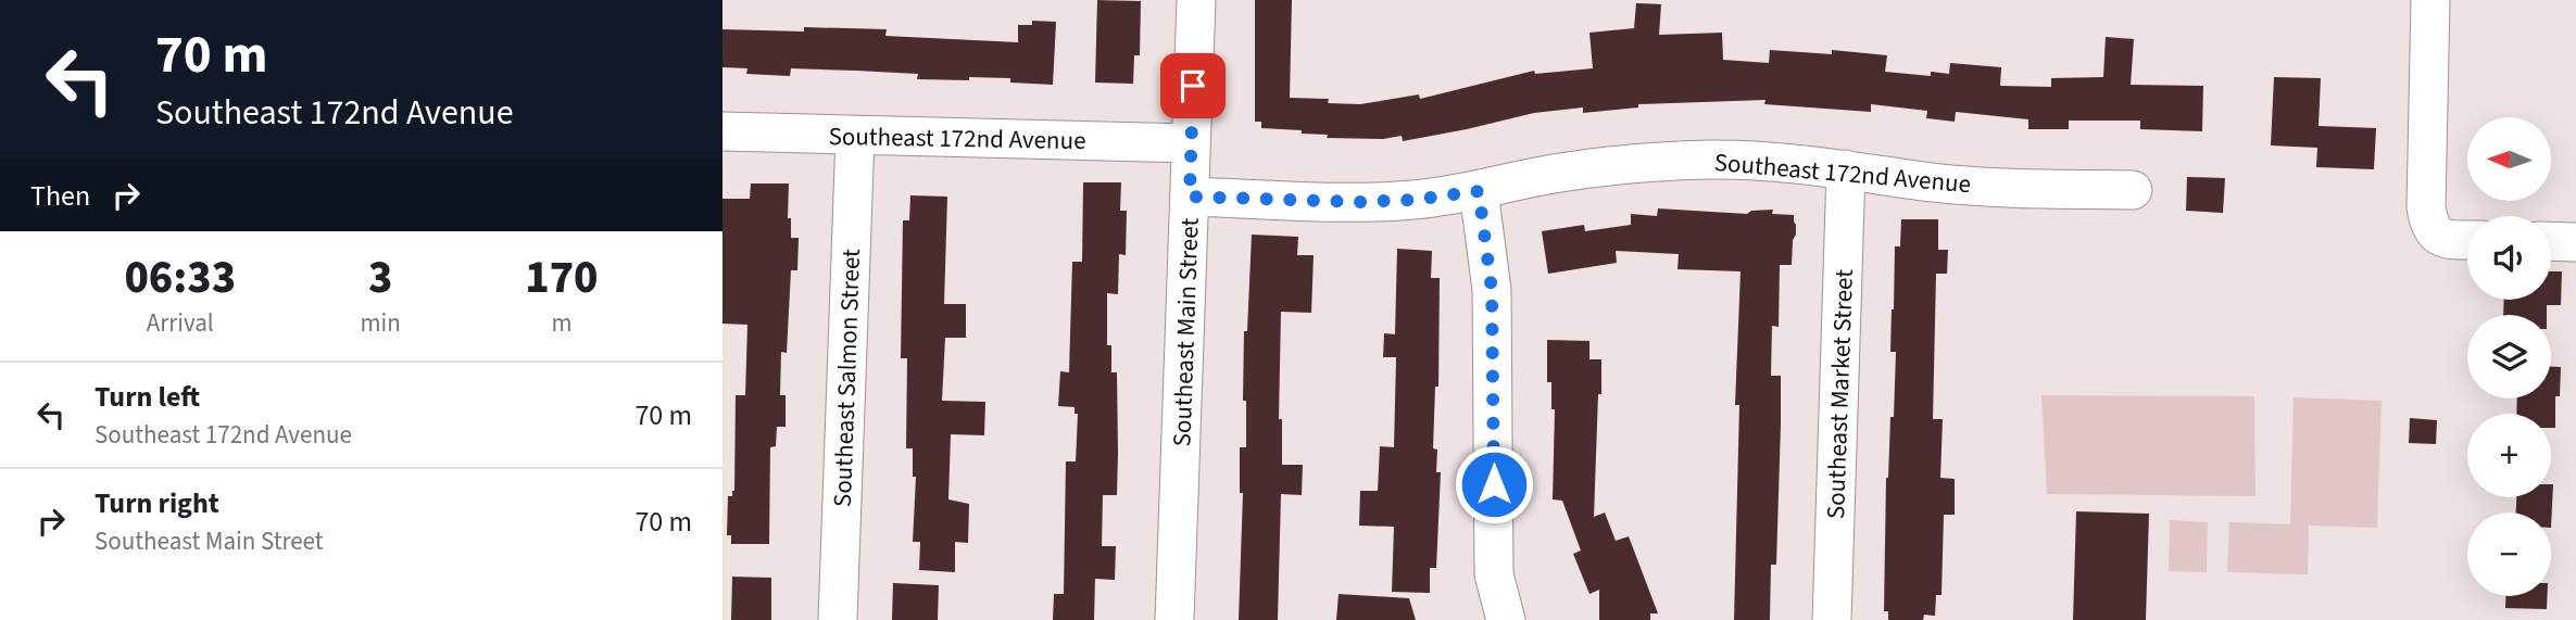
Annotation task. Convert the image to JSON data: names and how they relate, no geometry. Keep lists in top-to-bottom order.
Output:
{
  "streets": {
    "street": [
      "Southeast 172nd Avenue",
      "Southeast Main Street",
      "Southeast Salmon Street",
      "Southeast Market Street"
    ]
  },
  "crossings": [
    ["Southeast 172nd Avenue", "Southeast Main Street"],
    ["Southeast 172nd Avenue", "Southeast Salmon Street"],
    ["Southeast 172nd Avenue", "Southeast Market Street"]
  ],
  "north": "left",
  "page": {
    "turn": ["70 m", "Southeast 172nd Avenue"],
    "map_buttons": ["+", "−"],
    "then": "Then",
    "eta": [
      "06:33",
      "Arrival",
      "3",
      "min",
      "170",
      "m"
    ],
    "list": [
      {
        "name": "Turn left",
        "note": "Southeast 172nd Avenue",
        "value": "70 m"
      },
      {
        "name": "Turn right",
        "note": "Southeast Main Street",
        "value": "70 m"
      }
    ]
  }
}
